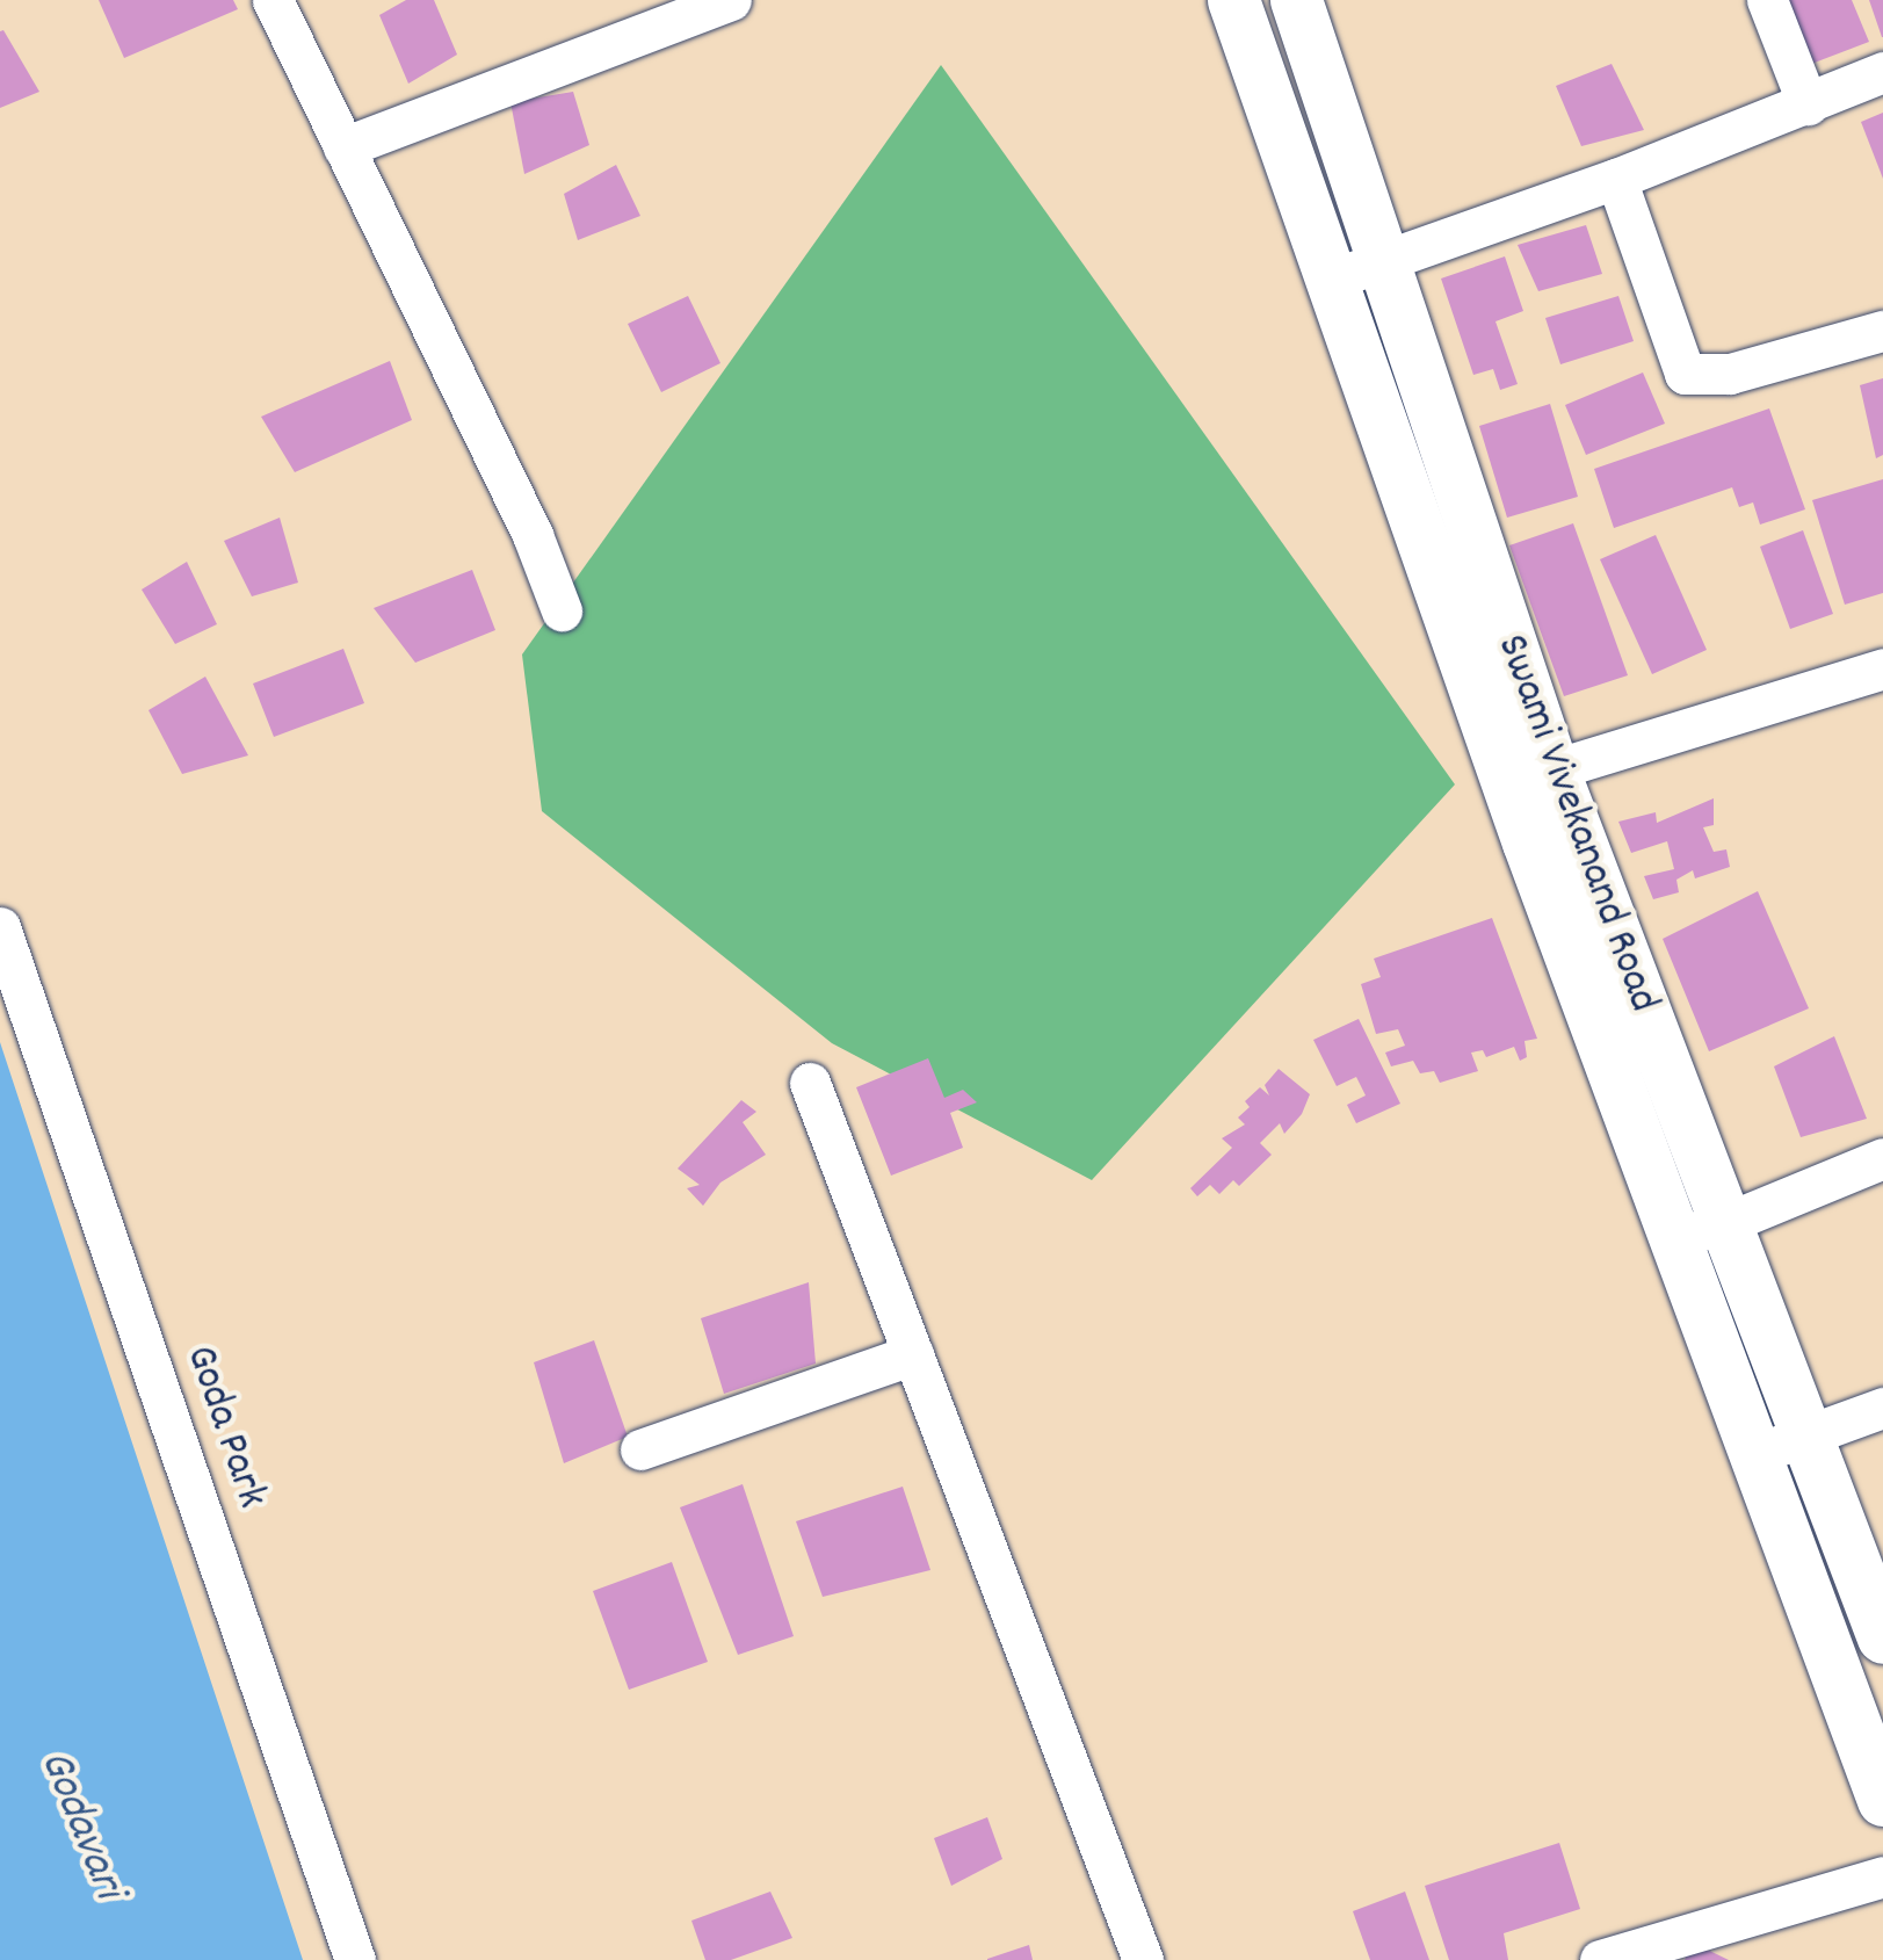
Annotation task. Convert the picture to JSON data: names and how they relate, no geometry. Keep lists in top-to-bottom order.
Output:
{
  "streets": {
    "main road": ["Swami Vivekanand Road"],
    "street": ["Goda Park"]
  },
  "water": ["Godavari"]
}
